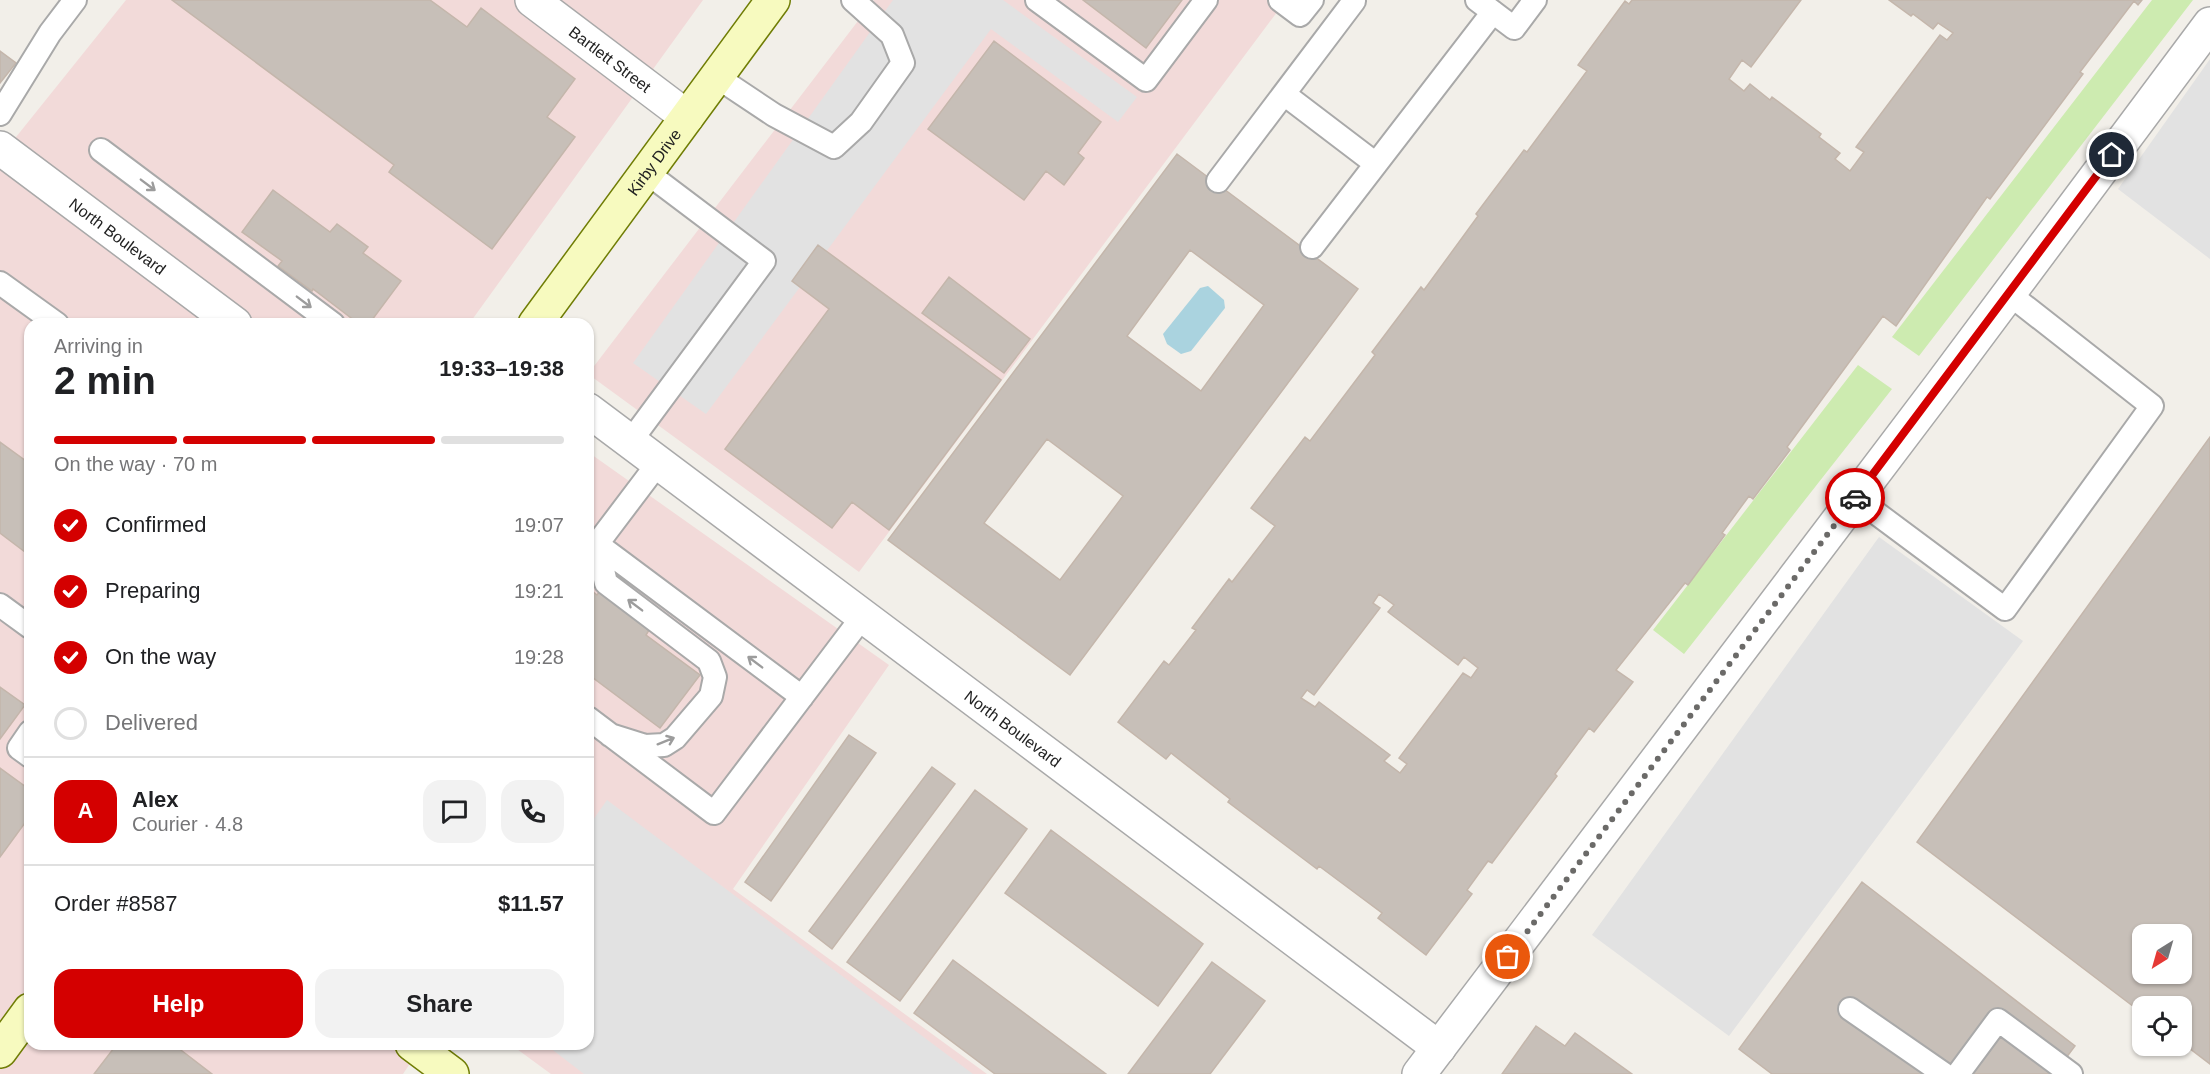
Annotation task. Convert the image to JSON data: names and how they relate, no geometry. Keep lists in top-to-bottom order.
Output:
{
  "streets": {
    "main road": ["Kirby Drive"],
    "street": ["Bartlett Street", "North Boulevard"]
  },
  "crossings": [
    ["Bartlett Street", "Kirby Drive"]
  ],
  "north": "bottom left",
  "page": {
    "heading": ["2 min", "Arriving in", "19:33–19:38"],
    "panel": [
      "Alex",
      "Courier · 4.8",
      "Order #8587",
      "$11.57"
    ],
    "bar": "On the way · 70 m",
    "list": [
      ["Confirmed", "19:07"],
      ["Preparing", "19:21"],
      ["On the way", "19:28"],
      "Delivered"
    ],
    "round": "A",
    "buttons": ["Help", "Share"]
  }
}
